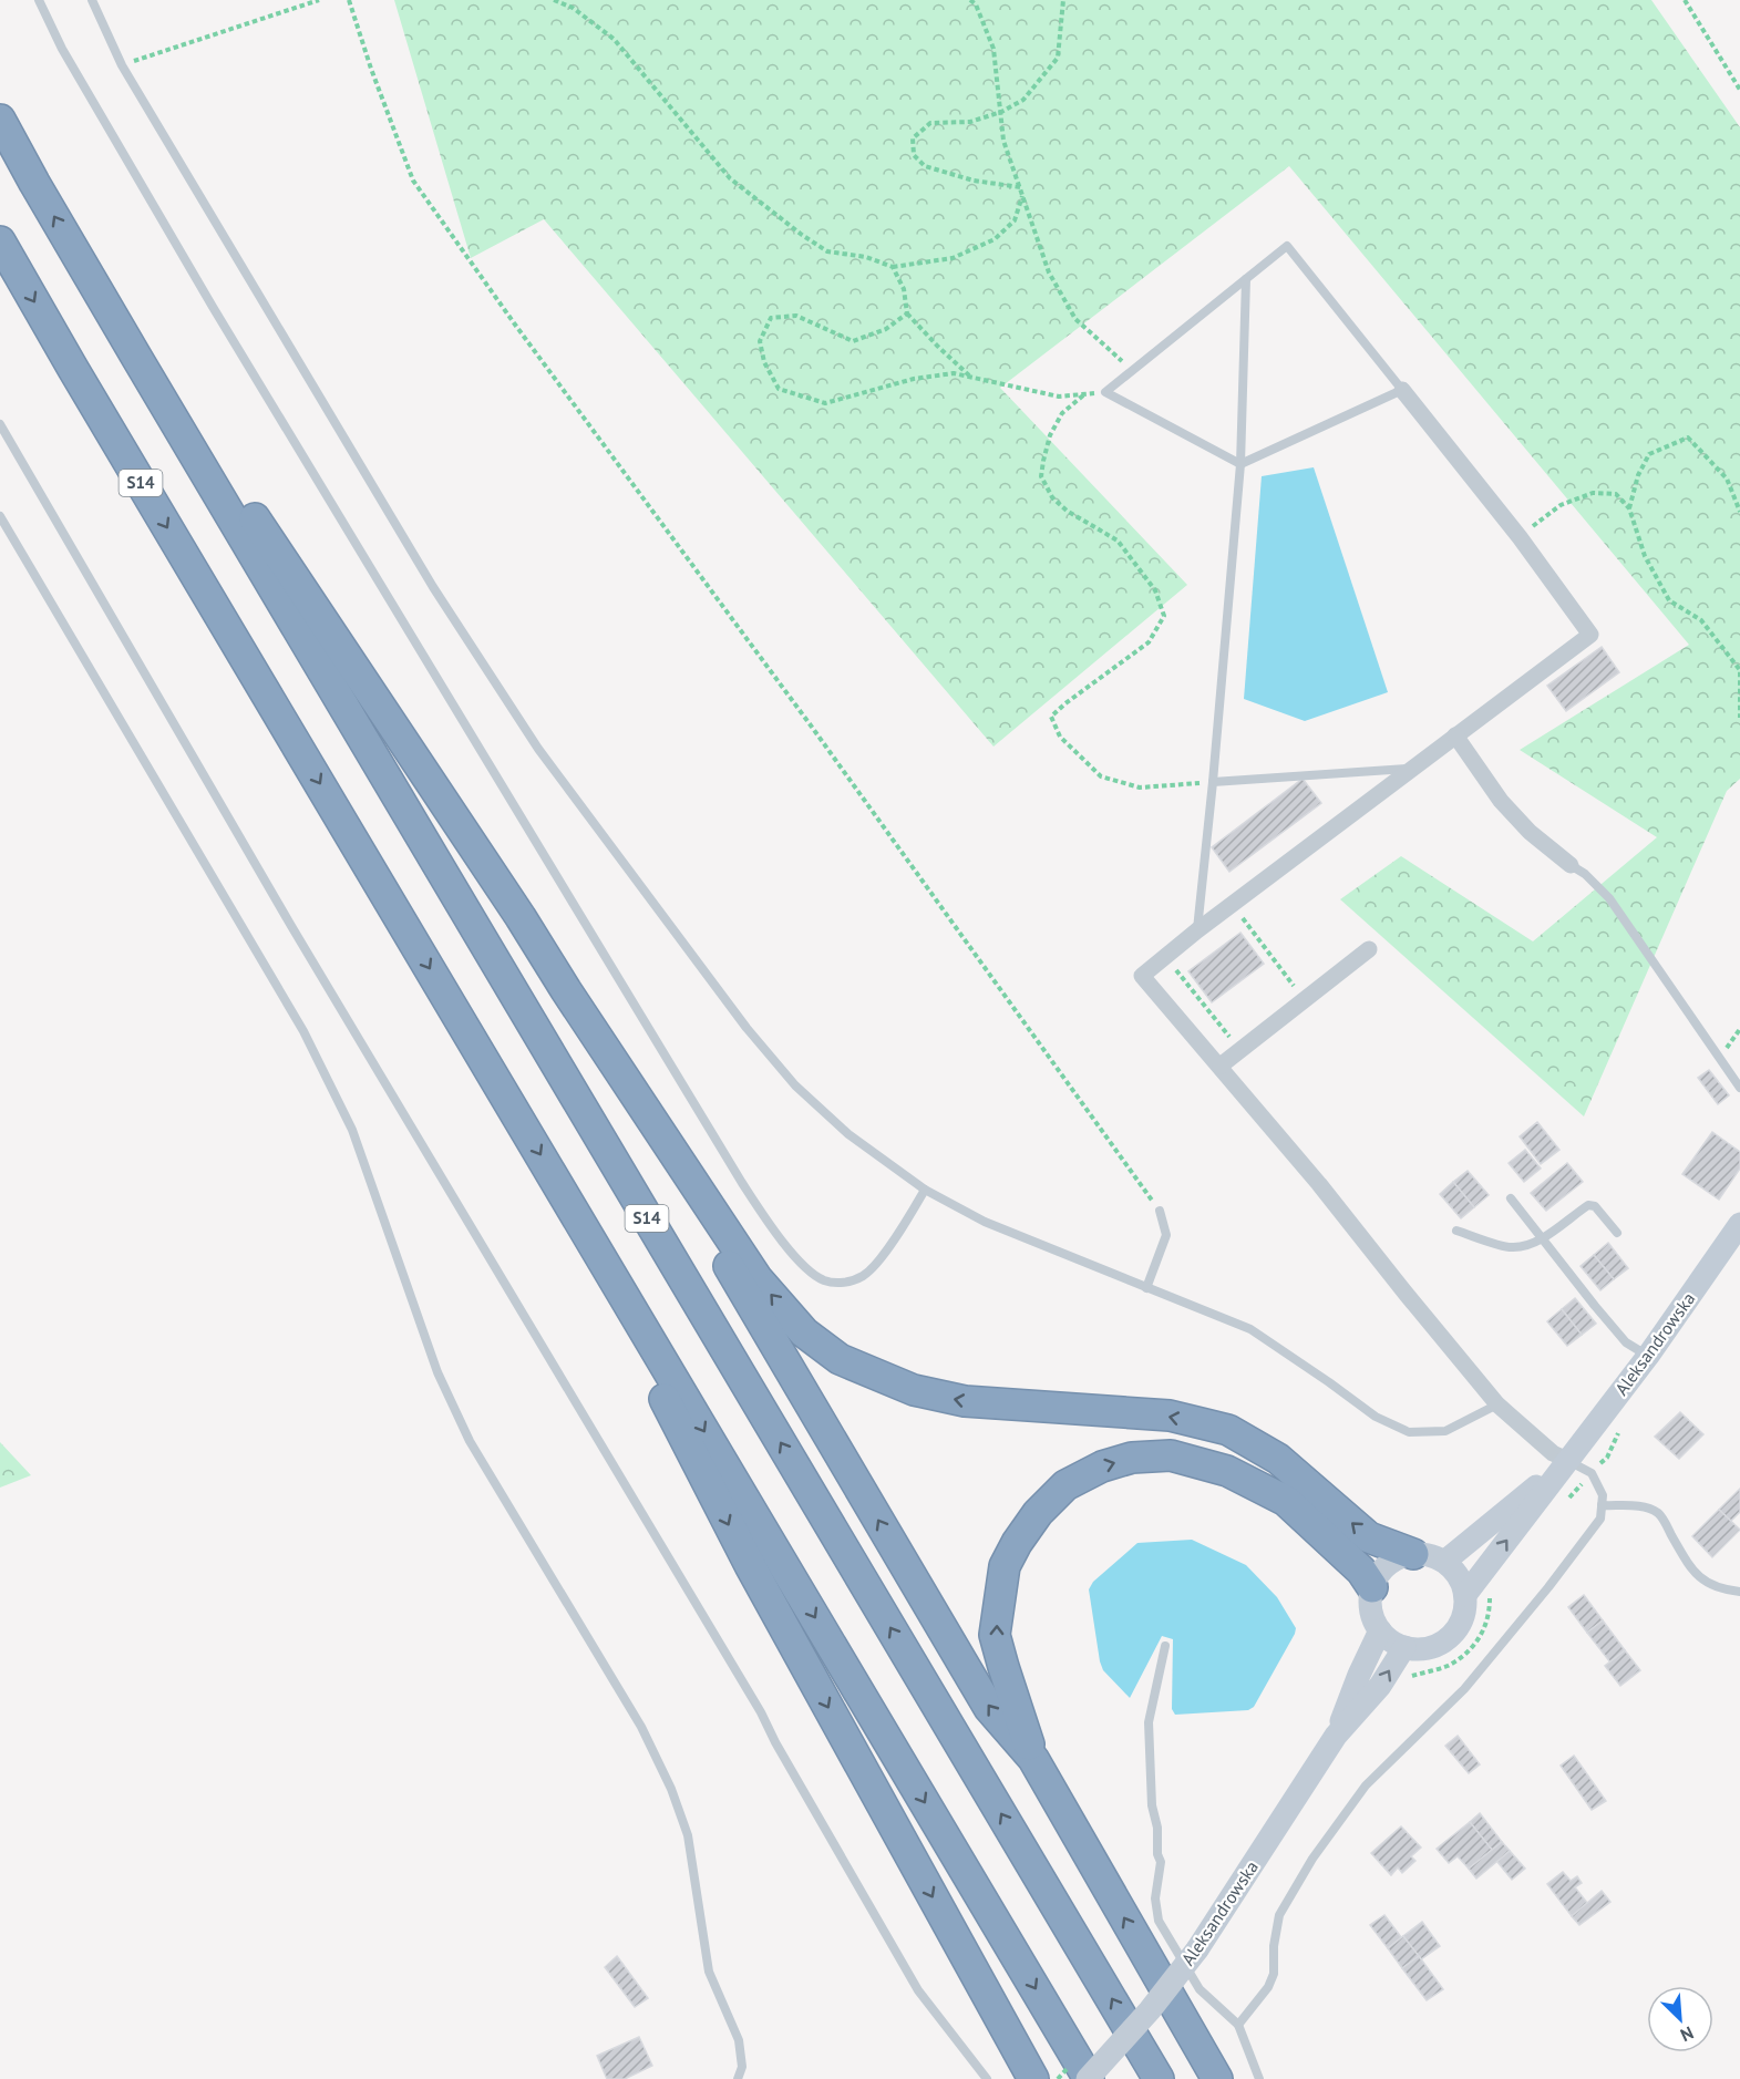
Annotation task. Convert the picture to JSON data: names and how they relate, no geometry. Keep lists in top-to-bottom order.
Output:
{
  "streets": {
    "highway": ["S14"],
    "main road": ["Aleksandrowska"]
  },
  "crossings": [
    ["S14", "Aleksandrowska"]
  ],
  "north": "bottom right"
}
